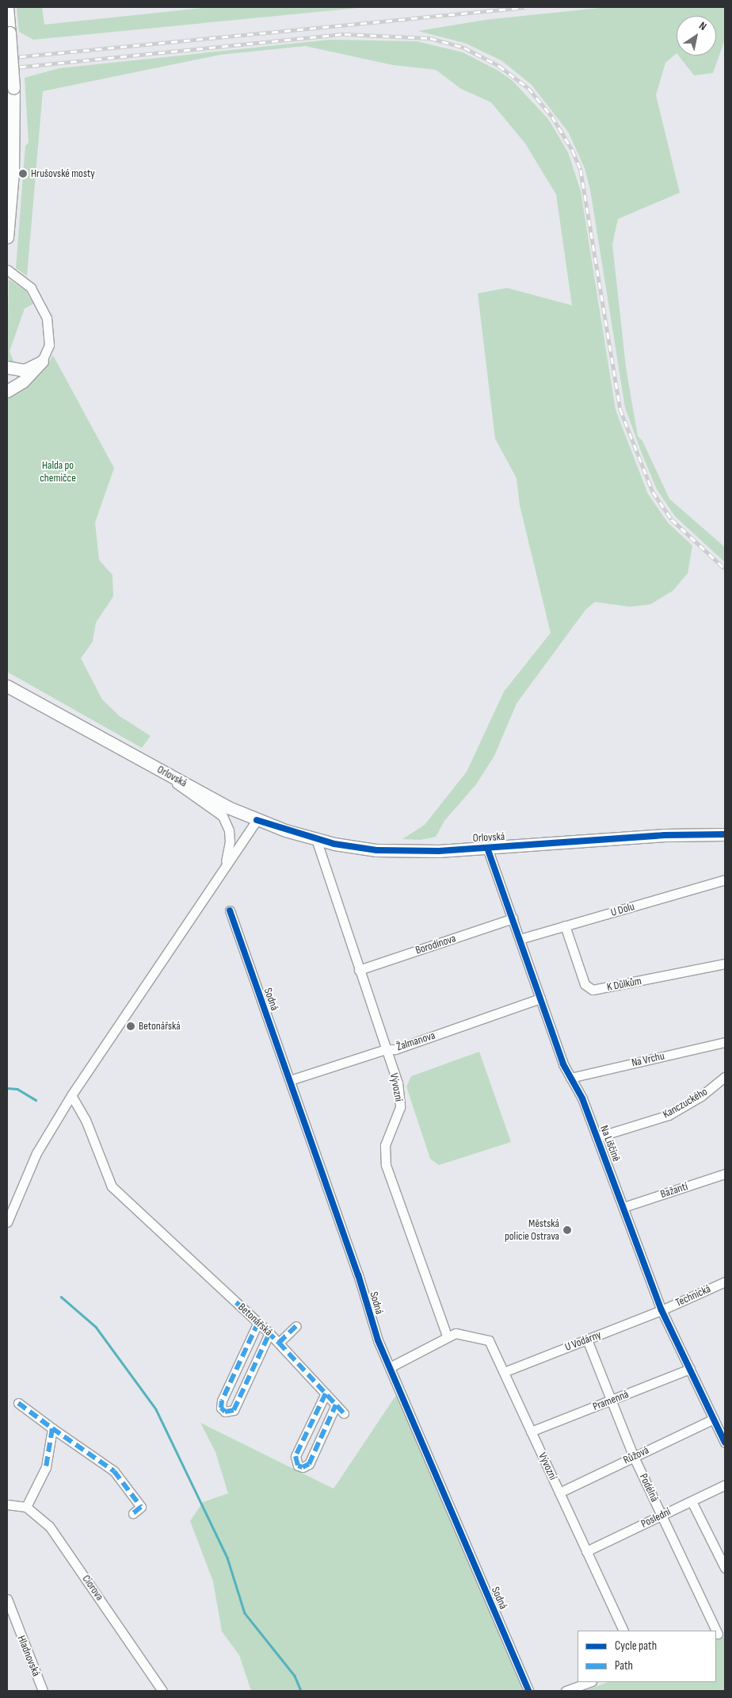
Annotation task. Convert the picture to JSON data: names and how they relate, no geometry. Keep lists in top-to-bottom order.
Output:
{
  "streets": {
    "main road": ["Orlovská"],
    "street": [
      "U Dolu",
      "Borodínova",
      "K Důlkům",
      "Sodná",
      "Žalmanova",
      "Na Vrchu",
      "Vývozní",
      "Kanczuckého",
      "Na Liščině",
      "Bažantí",
      "Technická",
      "Betonářská",
      "U Vodárny",
      "Pramenná",
      "Růžová",
      "Podélná",
      "Poslední",
      "Ciorova",
      "Hladnovská"
    ]
  },
  "crossings": [
    ["Orlovská", "Vývozní"],
    ["Orlovská", "Na Liščině"],
    ["U Dolu", "K Důlkům"],
    ["U Dolu", "Na Liščině"],
    ["Borodínova", "Vývozní"],
    ["Borodínova", "Na Liščině"],
    ["Sodná", "Žalmanova"],
    ["Sodná", "Vývozní"],
    ["Žalmanova", "Vývozní"],
    ["Žalmanova", "Na Liščině"],
    ["Na Vrchu", "Na Liščině"],
    ["Vývozní", "U Vodárny"],
    ["Vývozní", "Pramenná"],
    ["Vývozní", "Růžová"],
    ["Vývozní", "Poslední"],
    ["Kanczuckého", "Na Liščině"],
    ["Na Liščině", "Bažantí"],
    ["Na Liščině", "Technická"],
    ["Na Liščině", "U Vodárny"],
    ["Na Liščině", "Pramenná"],
    ["Na Liščině", "Růžová"],
    ["Technická", "U Vodárny"],
    ["U Vodárny", "Podélná"],
    ["Pramenná", "Podélná"],
    ["Růžová", "Podélná"],
    ["Podélná", "Poslední"]
  ],
  "parks": ["Halda po chemičce"],
  "places": ["Hrušovské mosty", "Betonářská", "Městská policie Ostrava"],
  "legend": ["Cycle path", "Path"],
  "north": "top right"
}
